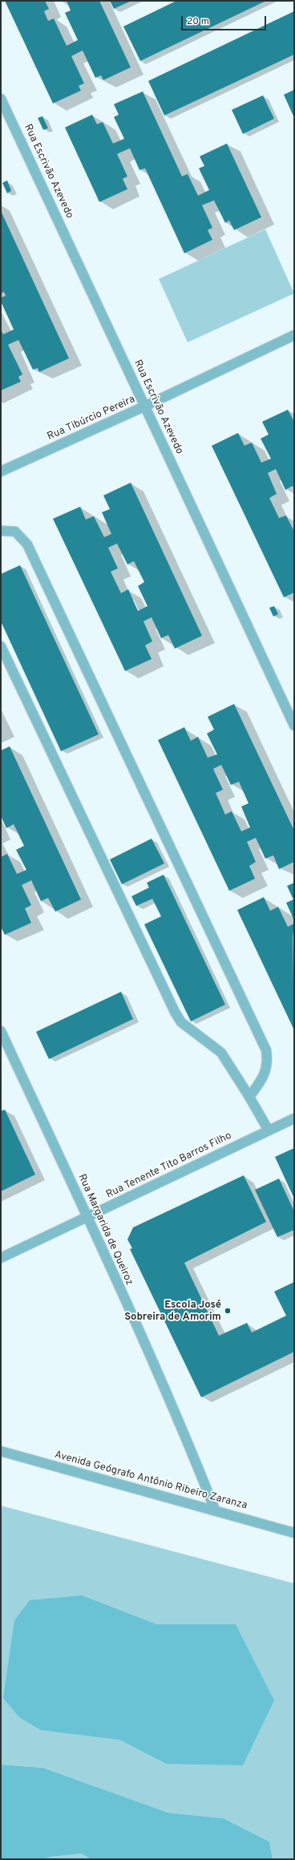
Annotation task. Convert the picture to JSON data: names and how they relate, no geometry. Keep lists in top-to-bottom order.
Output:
{
  "streets": {
    "street": [
      "Rua Escrivão Azevedo",
      "Rua Tibúrcio Pereira",
      "Rua Tenente Tito Barros Filho",
      "Rua Margarida de Queiroz",
      "Avenida Geógrafo Antônio Ribeiro Zaranza"
    ]
  },
  "crossings": [
    ["Rua Escrivão Azevedo", "Rua Tibúrcio Pereira"],
    ["Rua Tenente Tito Barros Filho", "Rua Margarida de Queiroz"],
    ["Rua Margarida de Queiroz", "Avenida Geógrafo Antônio Ribeiro Zaranza"]
  ],
  "places": ["Escola José Sobreira de Amorim"],
  "scale_bar": "20 m"
}
